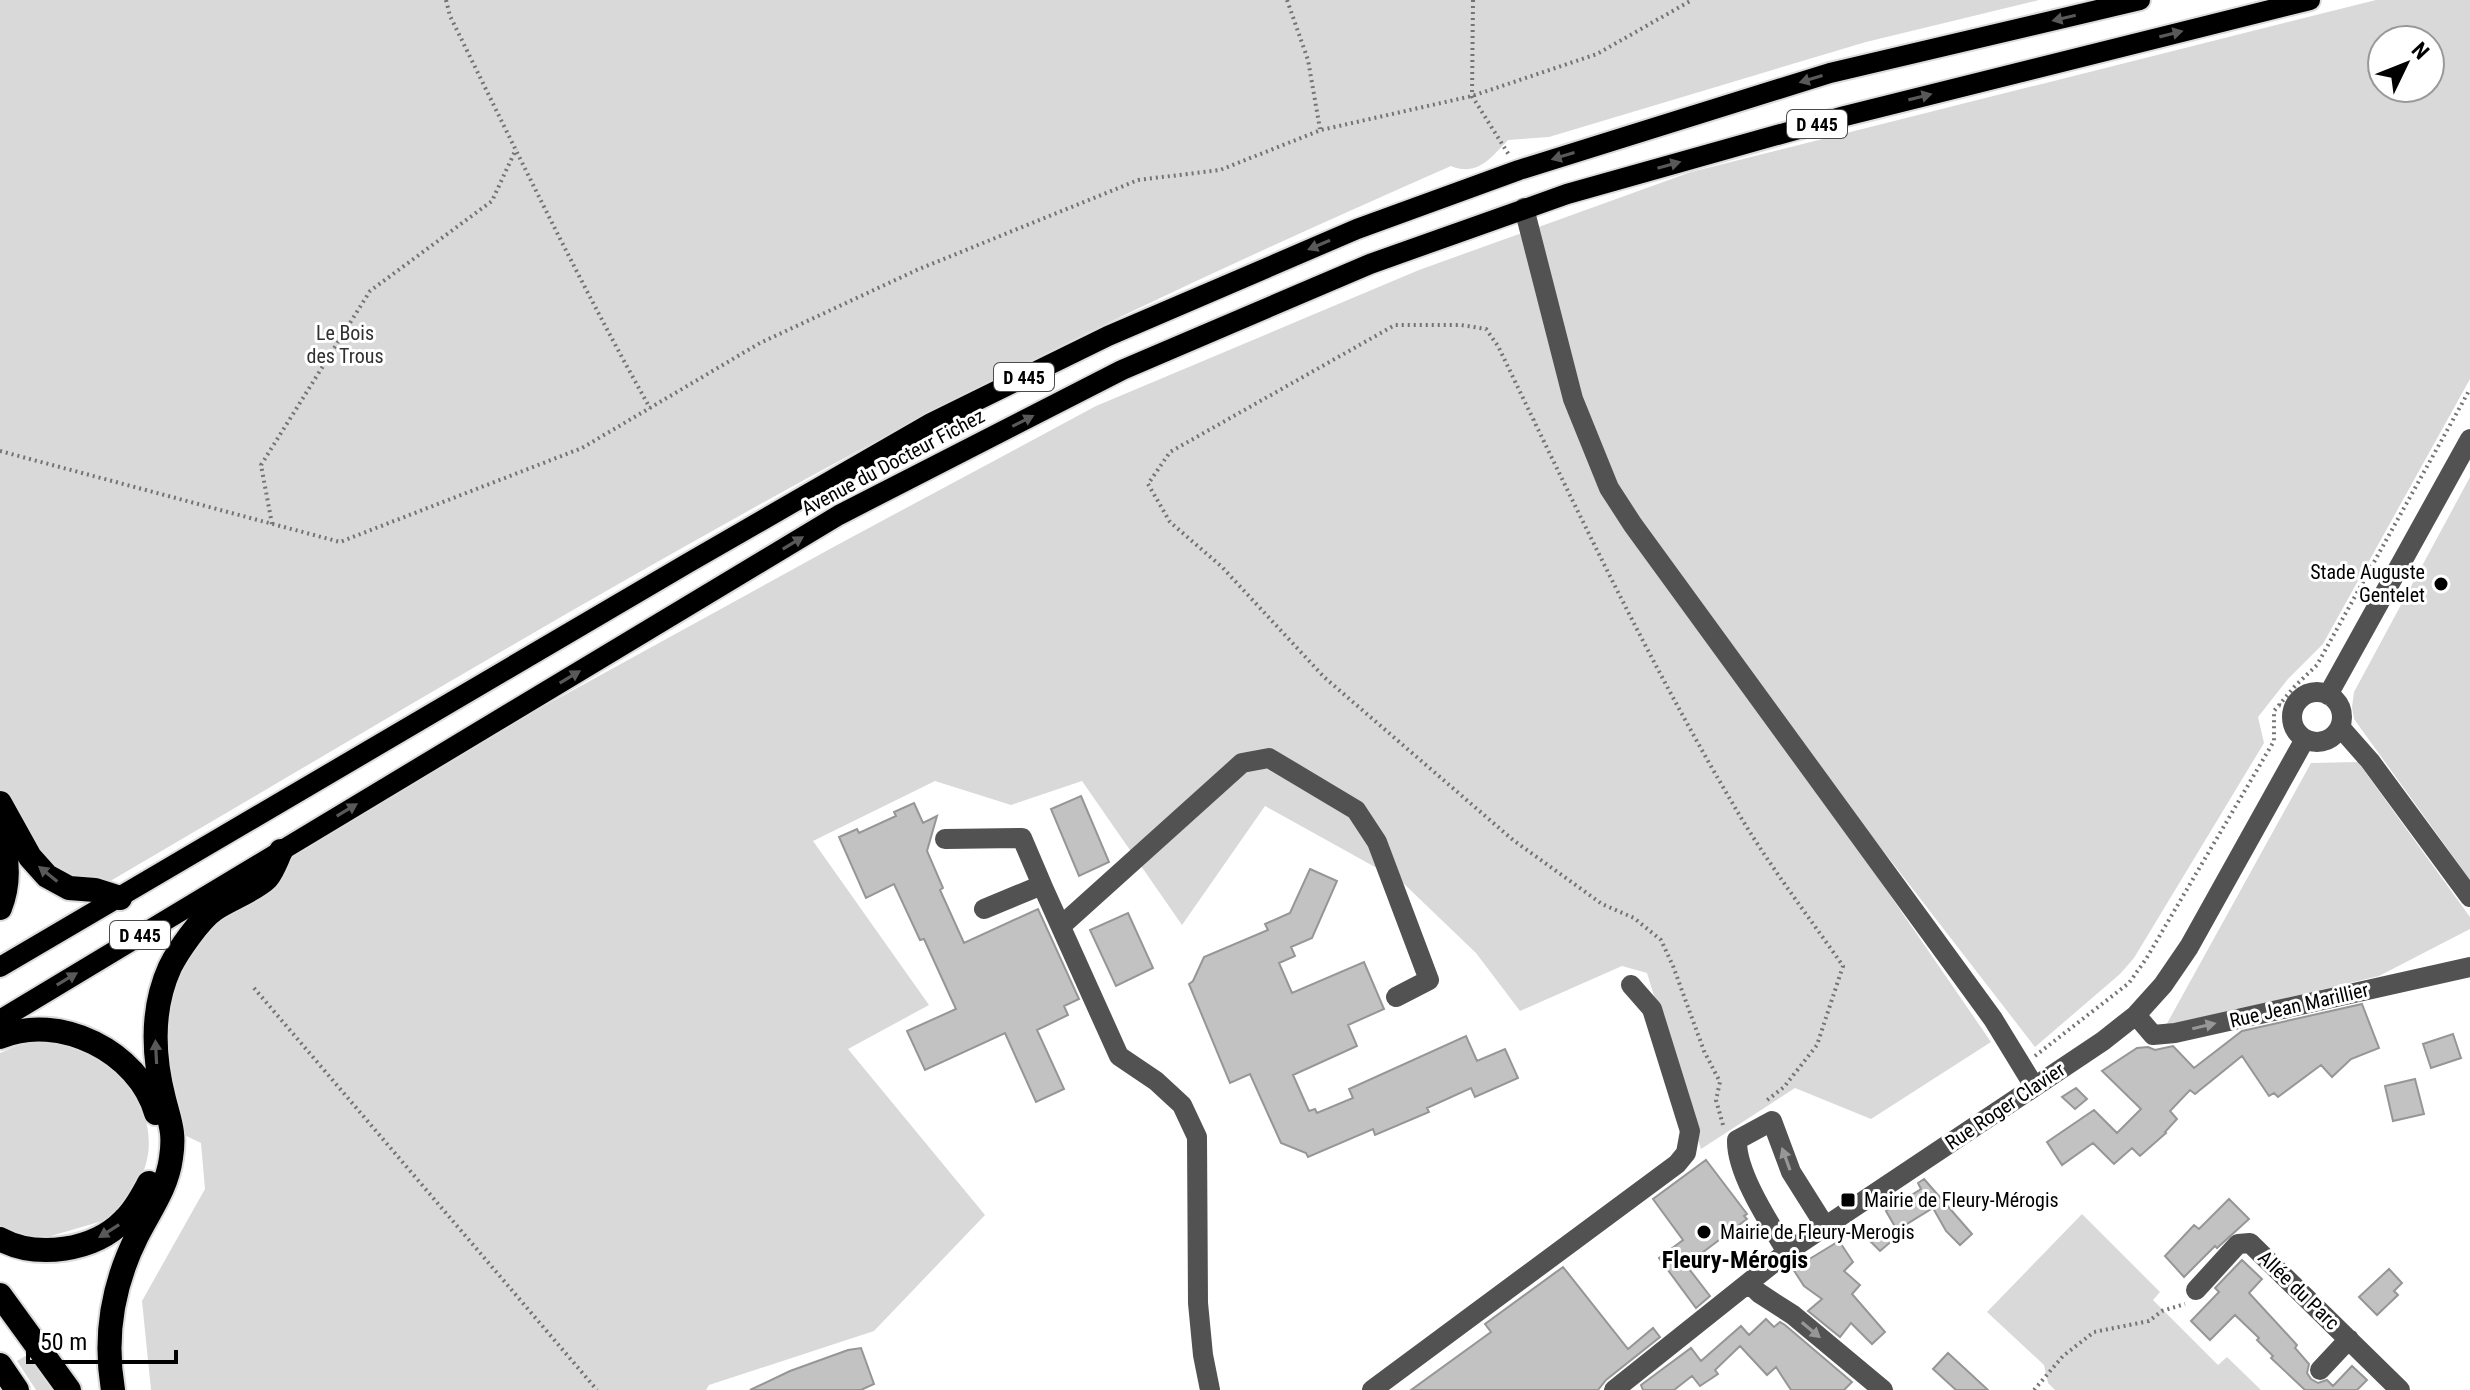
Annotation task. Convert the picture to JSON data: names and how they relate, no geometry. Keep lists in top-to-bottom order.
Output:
{
  "streets": {
    "main road": ["D 445", "Avenue du Docteur Fichez"],
    "street": ["Rue Jean Marillier", "Rue Roger Clavier", "Allée du Parc"]
  },
  "crossings": [
    ["D 445", "Avenue du Docteur Fichez"],
    ["Rue Jean Marillier", "Rue Roger Clavier"]
  ],
  "one_way": ["Rue Jean Marillier"],
  "districts": ["Fleury-Mérogis"],
  "parks": ["Le Bois des Trous"],
  "places": {
    "other": ["Stade Auguste Gentelet", "Mairie de Fleury-Merogis"],
    "transit": ["Mairie de Fleury-Mérogis"]
  },
  "scale_bar": "50 m",
  "north": "top right"
}
